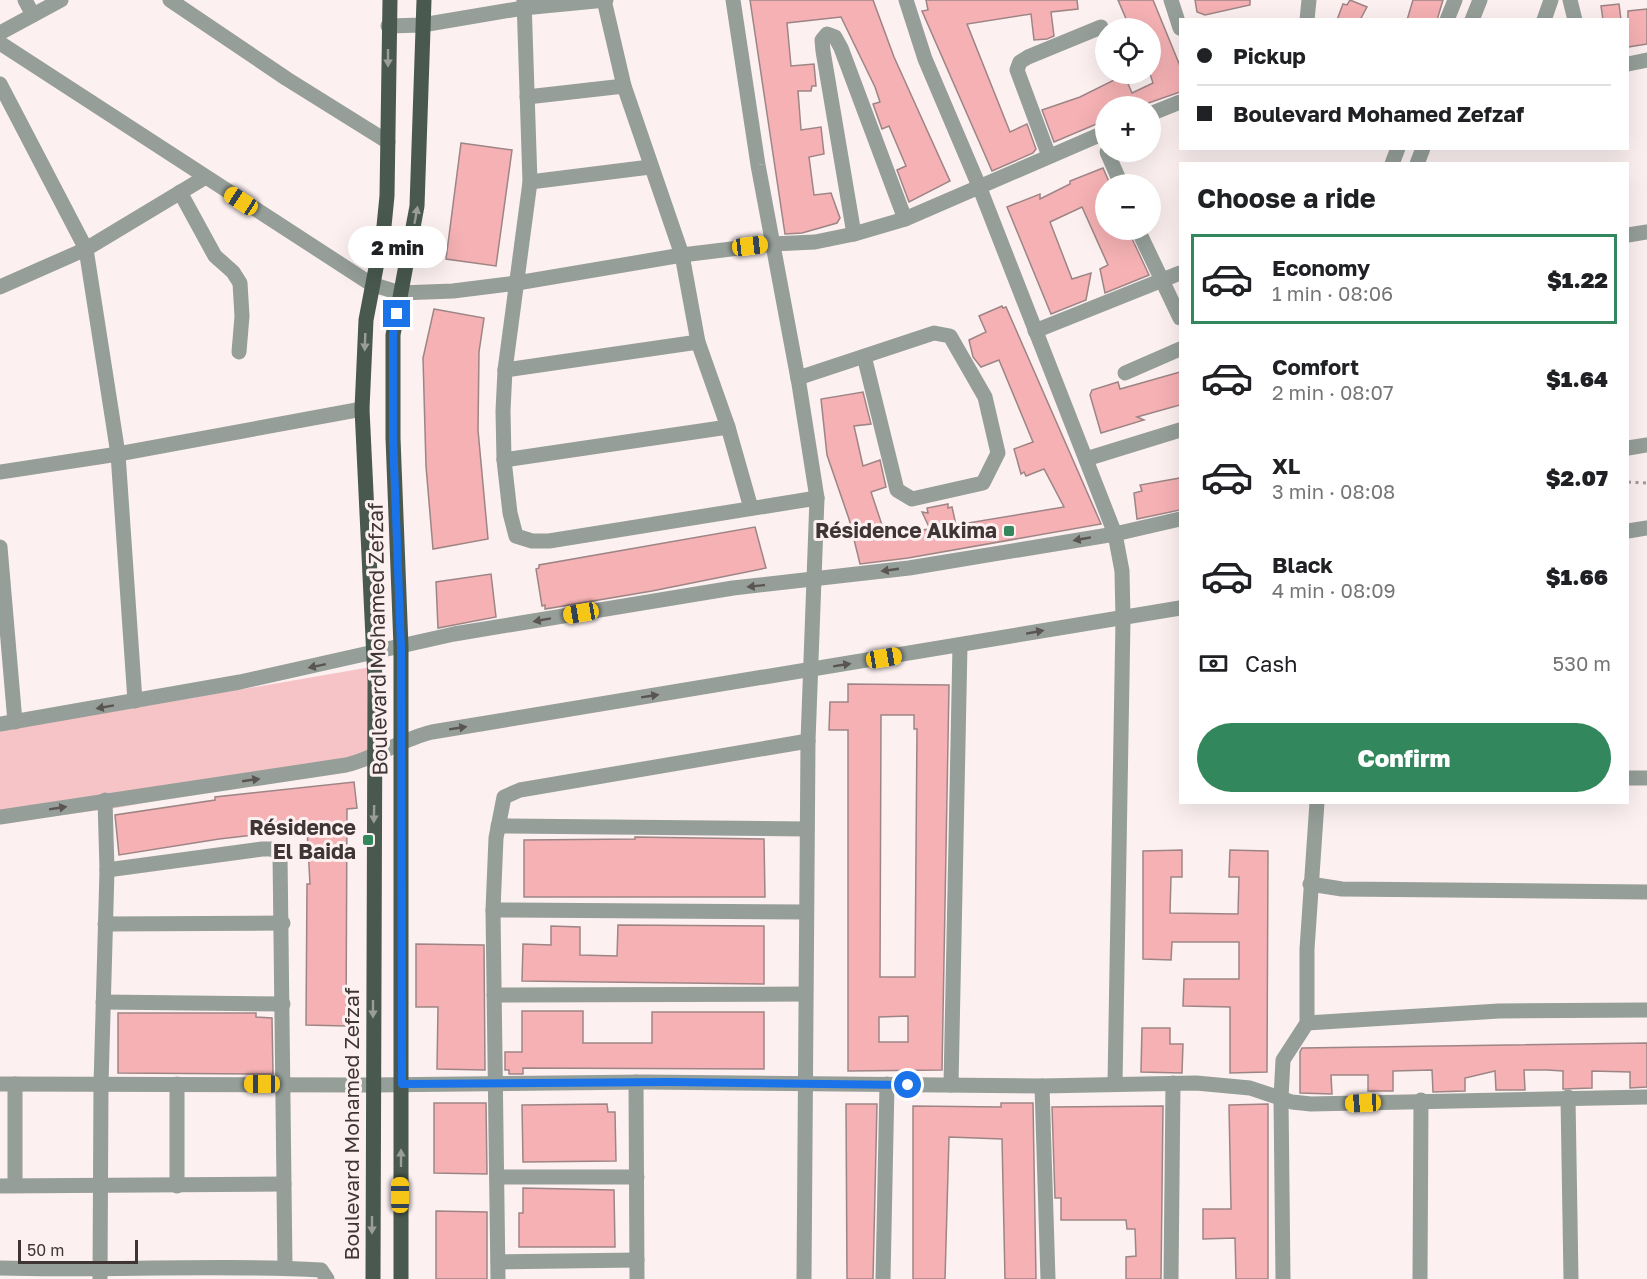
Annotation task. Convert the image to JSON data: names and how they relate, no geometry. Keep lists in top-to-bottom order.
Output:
{
  "streets": {
    "main road": ["Boulevard Mohamed Zefzaf"]
  },
  "places": {
    "transit": ["Résidence Alkima", "Résidence El Baida"]
  },
  "scale_bar": "50 m",
  "page": {
    "map_buttons": ["+", "−"],
    "banner": ["Pickup", "Boulevard Mohamed Zefzaf"],
    "heading": "Choose a ride",
    "bubble": "2 min",
    "list": [
      {
        "name": "Economy",
        "note": "1 min · 08:06",
        "value": "$1.22"
      },
      {
        "name": "Comfort",
        "note": "2 min · 08:07",
        "value": "$1.64"
      },
      {
        "name": "XL",
        "note": "3 min · 08:08",
        "value": "$2.07"
      },
      {
        "name": "Black",
        "note": "4 min · 08:09",
        "value": "$1.66"
      }
    ],
    "pay": ["Cash", "530 m"],
    "buttons": "Confirm",
    "scale": "50 m"
  }
}
